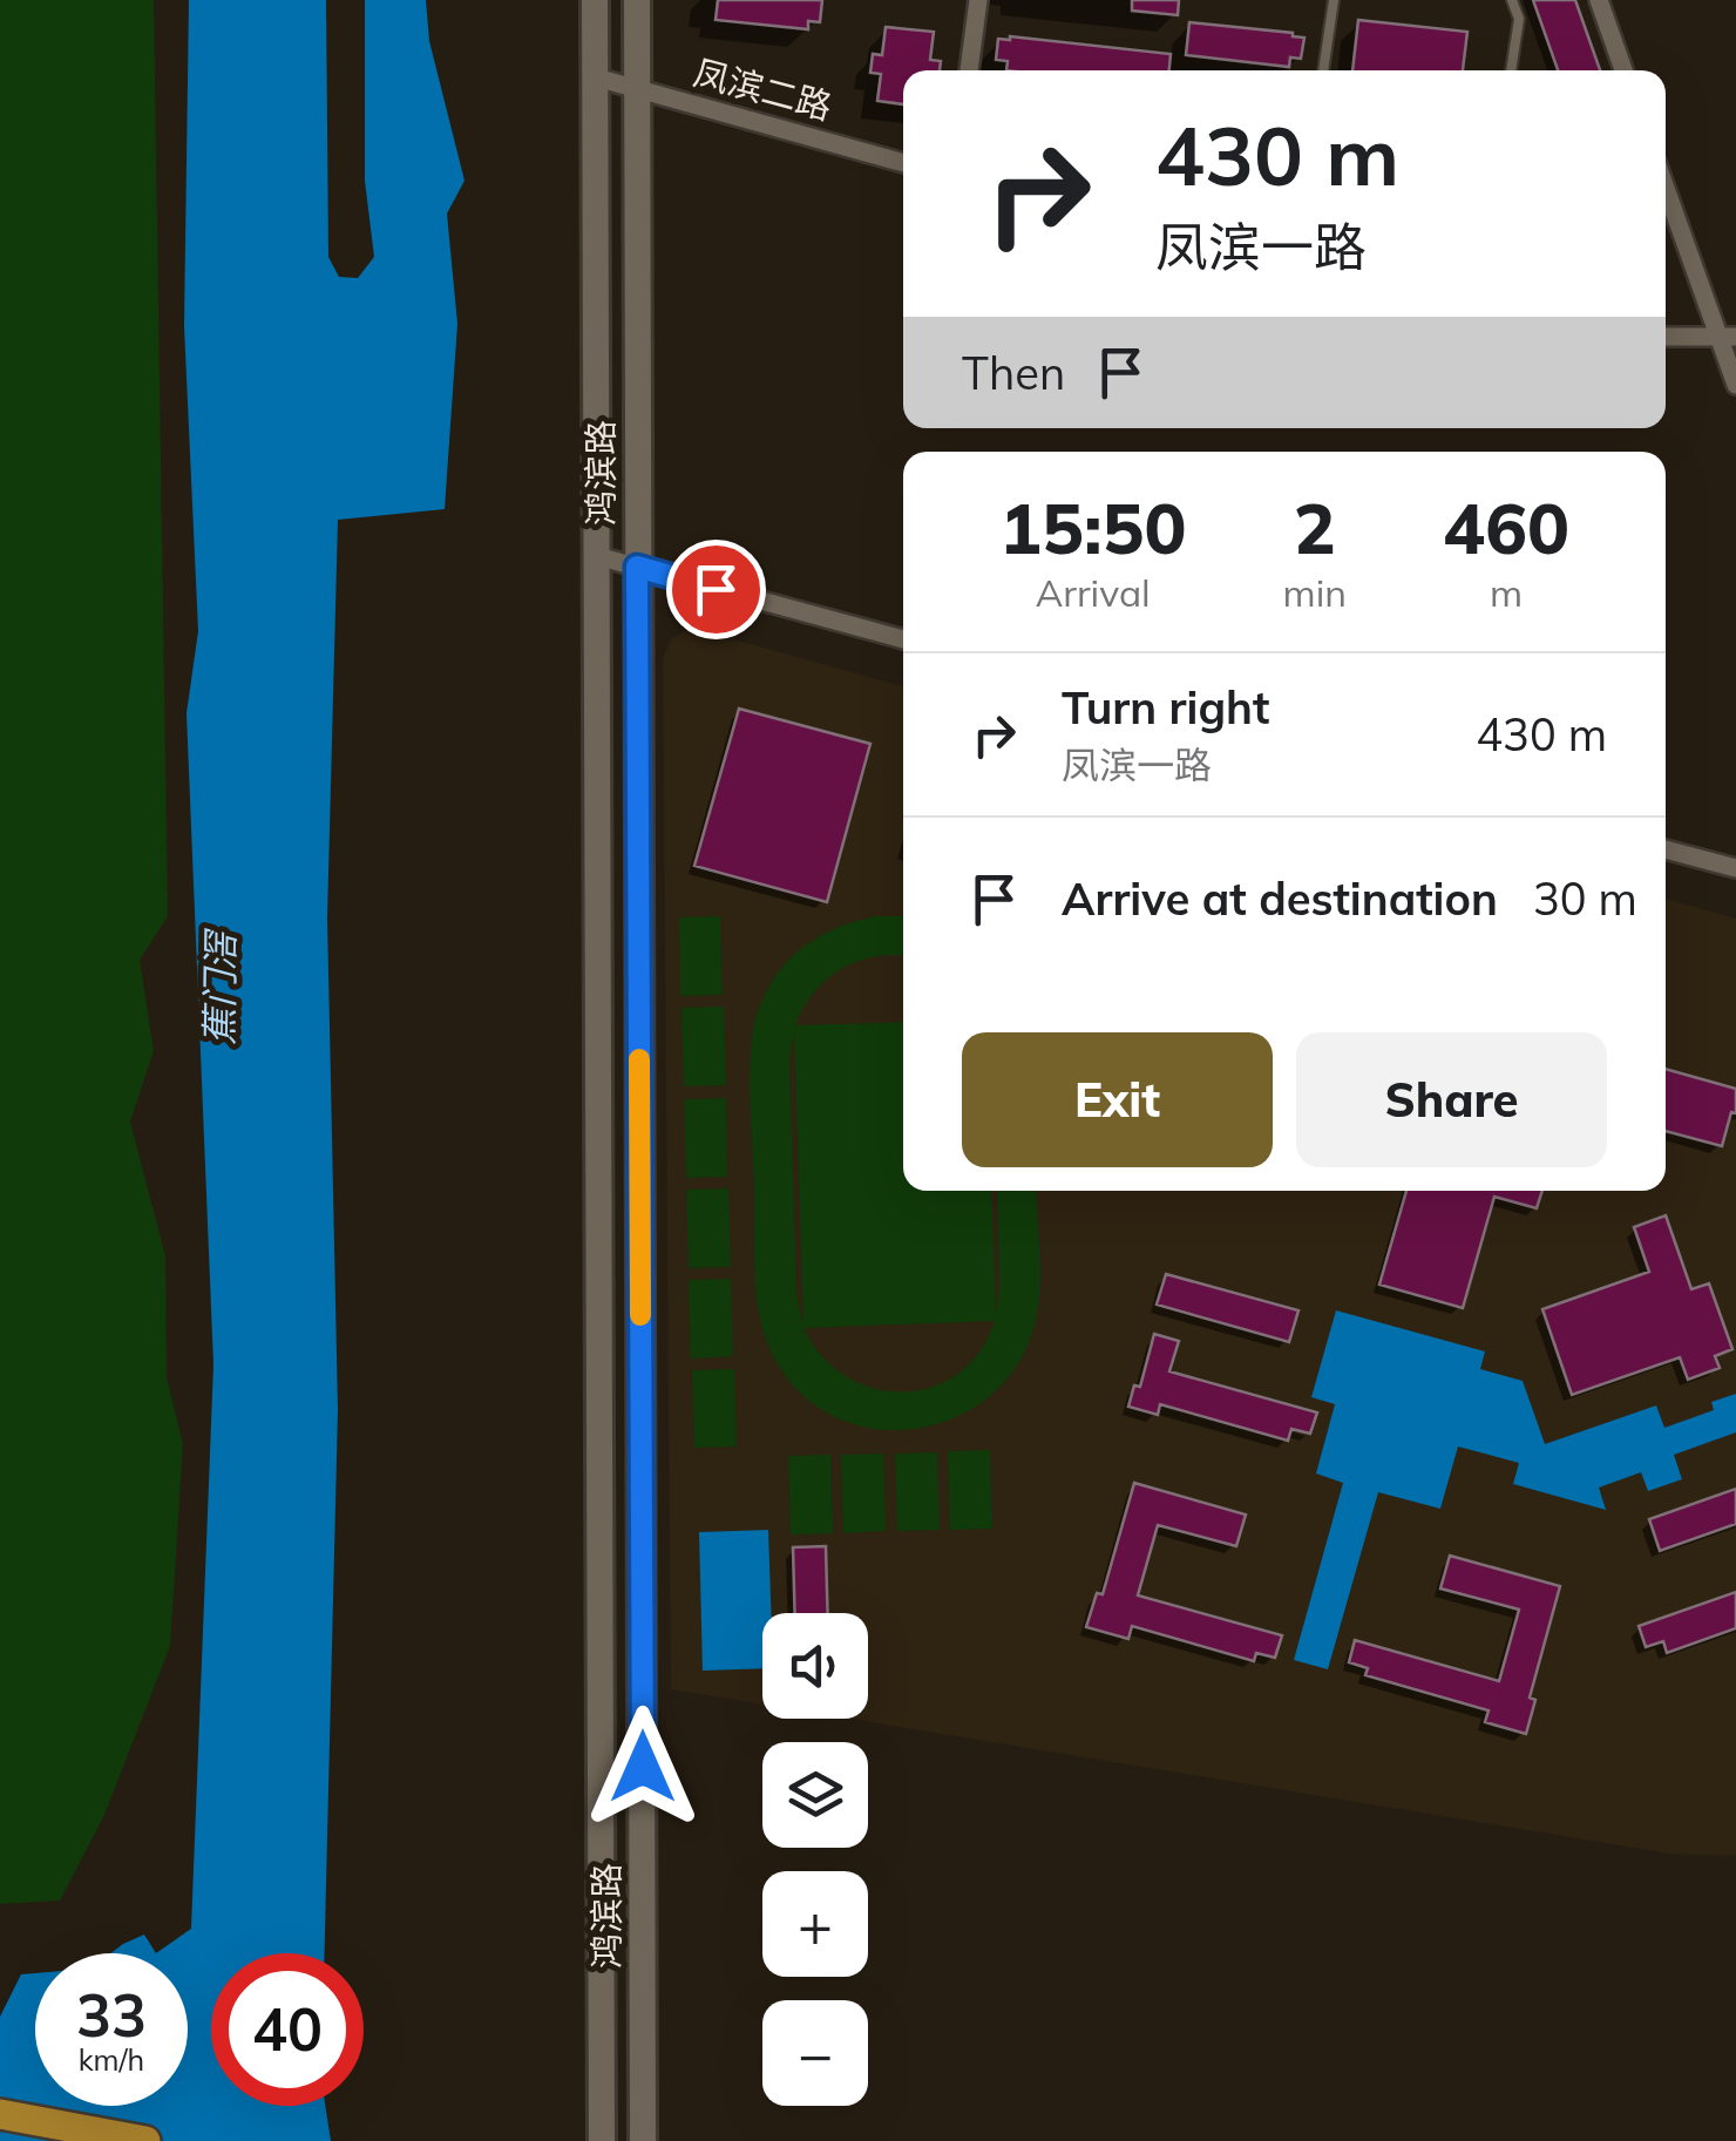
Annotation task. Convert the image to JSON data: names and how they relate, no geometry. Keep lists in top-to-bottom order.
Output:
{
  "streets": {
    "street": ["凤滨二路", "鸿滨路"]
  },
  "crossings": [
    ["凤滨二路", "鸿滨路"]
  ],
  "water": ["蕉门滘"],
  "page": {
    "turn": ["430 m", "凤滨一路"],
    "then": "Then",
    "eta": [
      "15:50",
      "Arrival",
      "2",
      "min",
      "460",
      "m"
    ],
    "list": [
      {
        "name": "Turn right",
        "note": "凤滨一路",
        "value": "430 m"
      },
      {
        "name": "Arrive at destination",
        "value": "30 m"
      }
    ],
    "buttons": ["Exit", "Share"],
    "map_buttons": ["+", "−"],
    "speed": "33 km/h",
    "limit": "40"
  }
}
